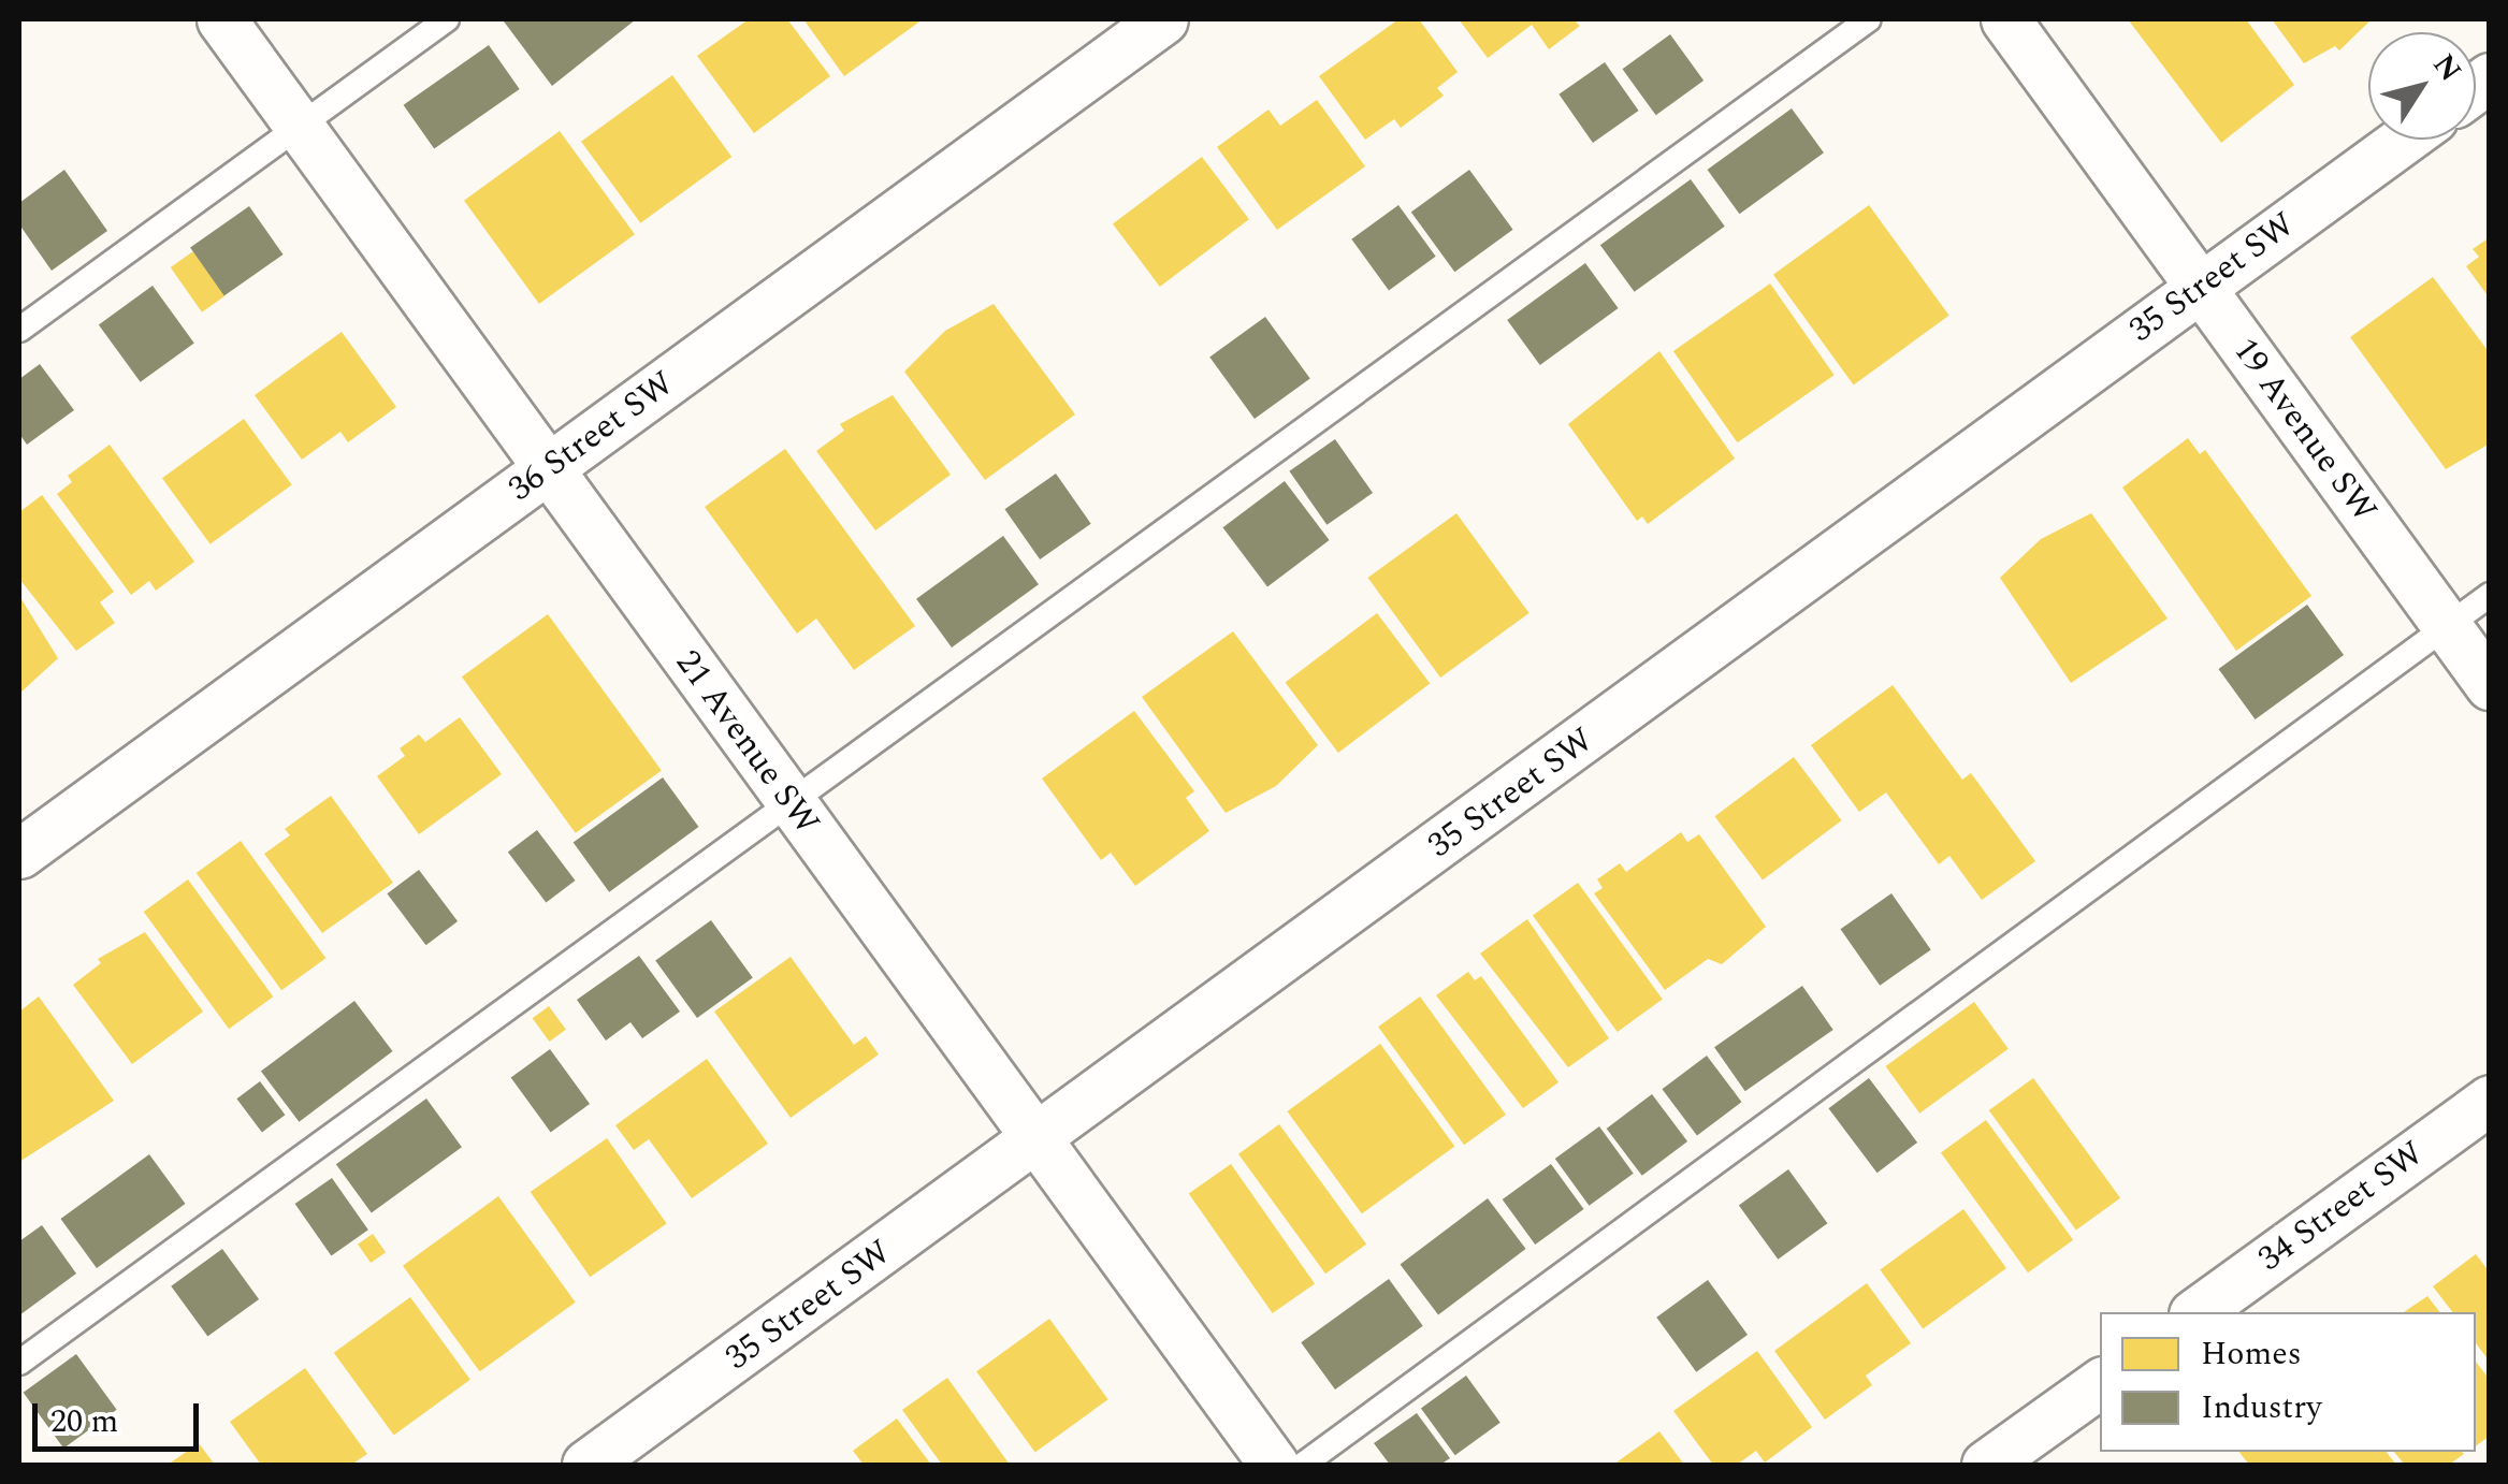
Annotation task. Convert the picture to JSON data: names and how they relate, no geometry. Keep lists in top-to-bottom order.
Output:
{
  "streets": {
    "street": [
      "35 Street SW",
      "19 Avenue SW",
      "36 Street SW",
      "21 Avenue SW",
      "34 Street SW"
    ]
  },
  "crossings": [
    ["35 Street SW", "19 Avenue SW"],
    ["35 Street SW", "21 Avenue SW"],
    ["36 Street SW", "21 Avenue SW"]
  ],
  "legend": ["Homes", "Industry"],
  "scale_bar": "20 m",
  "north": "top right"
}
